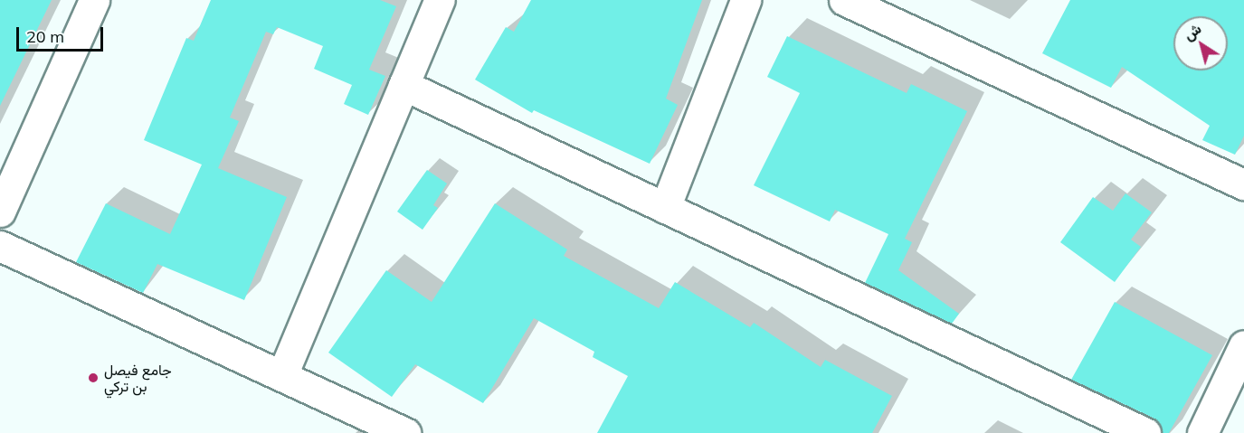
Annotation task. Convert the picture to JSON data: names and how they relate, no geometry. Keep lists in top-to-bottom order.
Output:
{
  "places": ["جامع فيصل بن تركي"],
  "scale_bar": "20 m",
  "north": "top left"
}
